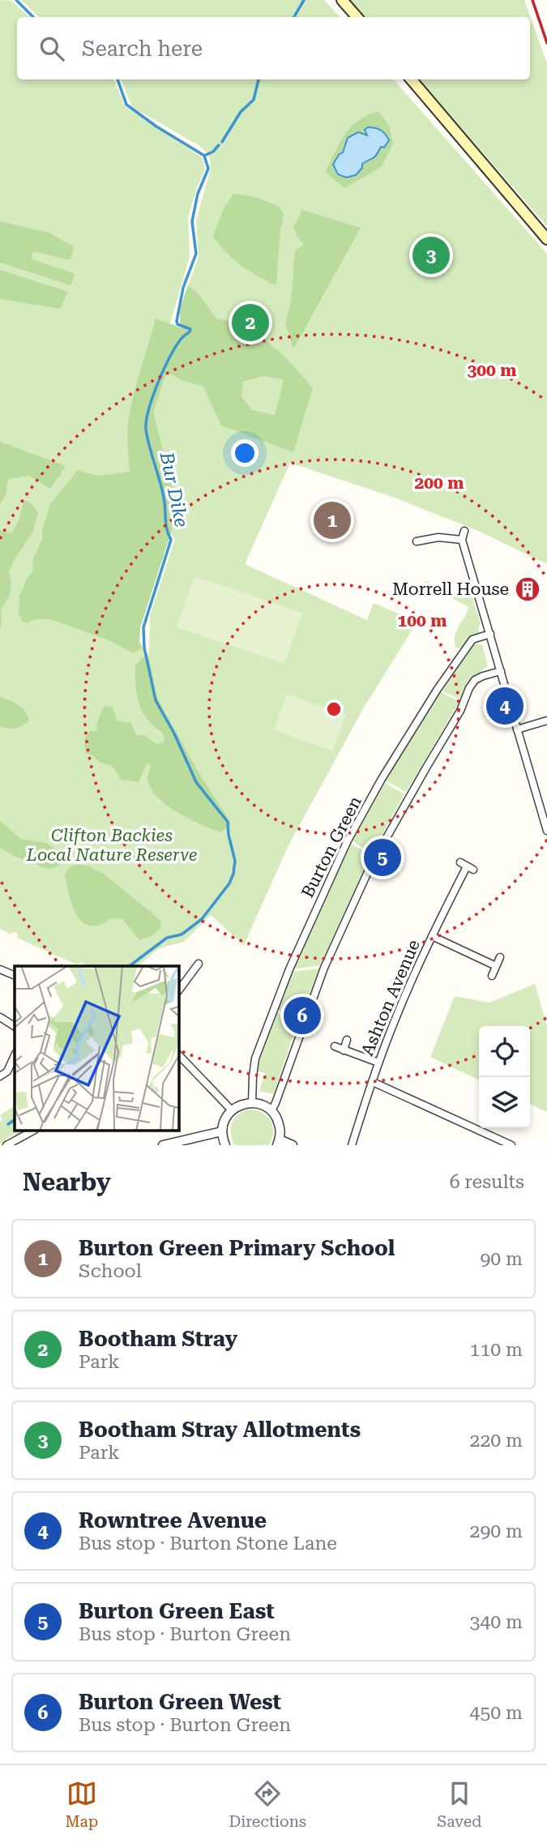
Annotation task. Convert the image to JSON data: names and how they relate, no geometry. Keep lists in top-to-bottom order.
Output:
{
  "streets": {
    "street": ["Burton Green", "Ashton Avenue"]
  },
  "water": ["Bur Dike"],
  "parks": ["Clifton Backies Local Nature Reserve"],
  "places": {
    "building": ["Morrell House"]
  },
  "page": {
    "search": "Search here",
    "pins": [
      "3",
      "2",
      "1",
      "4",
      "5",
      "6"
    ],
    "heading": ["Nearby", "6 results"],
    "list": [
      {
        "mark": "1",
        "name": "Burton Green Primary School",
        "note": "School",
        "value": "90 m"
      },
      {
        "mark": "2",
        "name": "Bootham Stray",
        "note": "Park",
        "value": "110 m"
      },
      {
        "mark": "3",
        "name": "Bootham Stray Allotments",
        "note": "Park",
        "value": "220 m"
      },
      {
        "mark": "4",
        "name": "Rowntree Avenue",
        "note": "Bus stop · Burton Stone Lane",
        "value": "290 m"
      },
      {
        "mark": "5",
        "name": "Burton Green East",
        "note": "Bus stop · Burton Green",
        "value": "340 m"
      },
      {
        "mark": "6",
        "name": "Burton Green West",
        "note": "Bus stop · Burton Green",
        "value": "450 m"
      }
    ],
    "nav": ["Map", "Directions", "Saved"]
  },
  "rings": ["300 m", "200 m", "100 m"]
}
